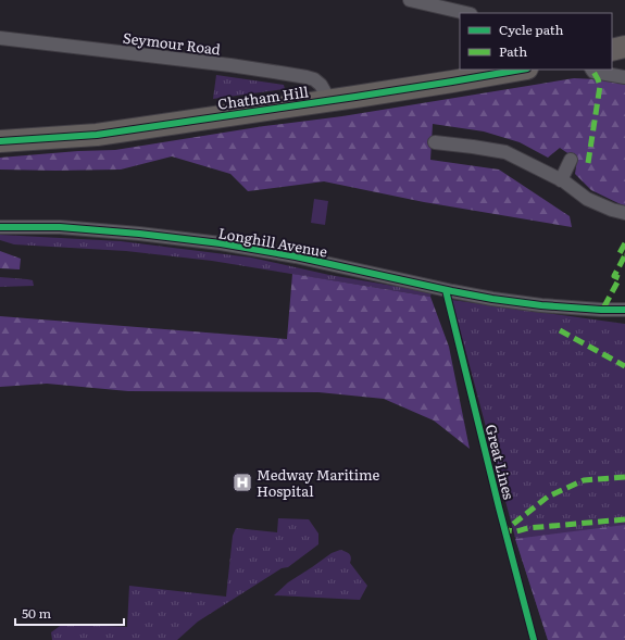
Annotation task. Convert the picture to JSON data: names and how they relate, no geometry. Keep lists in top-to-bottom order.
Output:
{
  "streets": {
    "main road": ["Chatham Hill"],
    "street": ["Seymour Road", "Longhill Avenue"],
    "cycle path": ["Great Lines"]
  },
  "crossings": [
    ["Seymour Road", "Chatham Hill"]
  ],
  "places": {
    "hospital": ["Medway Maritime Hospital"]
  },
  "legend": ["Cycle path", "Path"],
  "scale_bar": "50 m"
}
